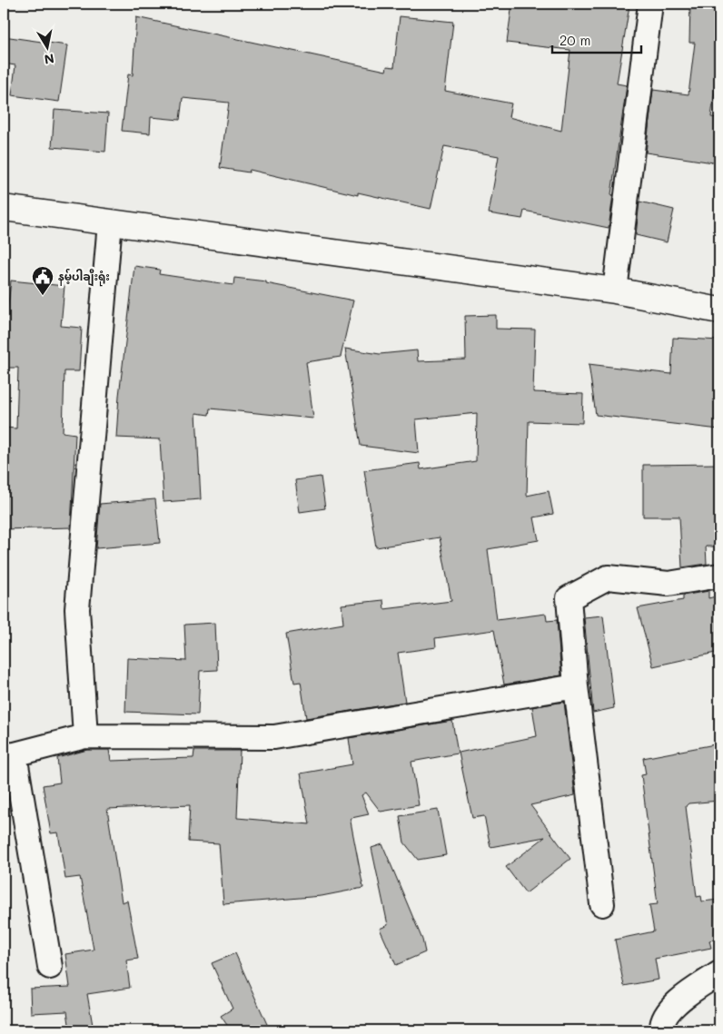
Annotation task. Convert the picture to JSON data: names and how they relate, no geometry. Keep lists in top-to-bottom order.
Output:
{
  "places": {
    "public building": ["နမ့်ပါချီးရုံး"]
  },
  "scale_bar": "20 m",
  "north": "bottom"
}
